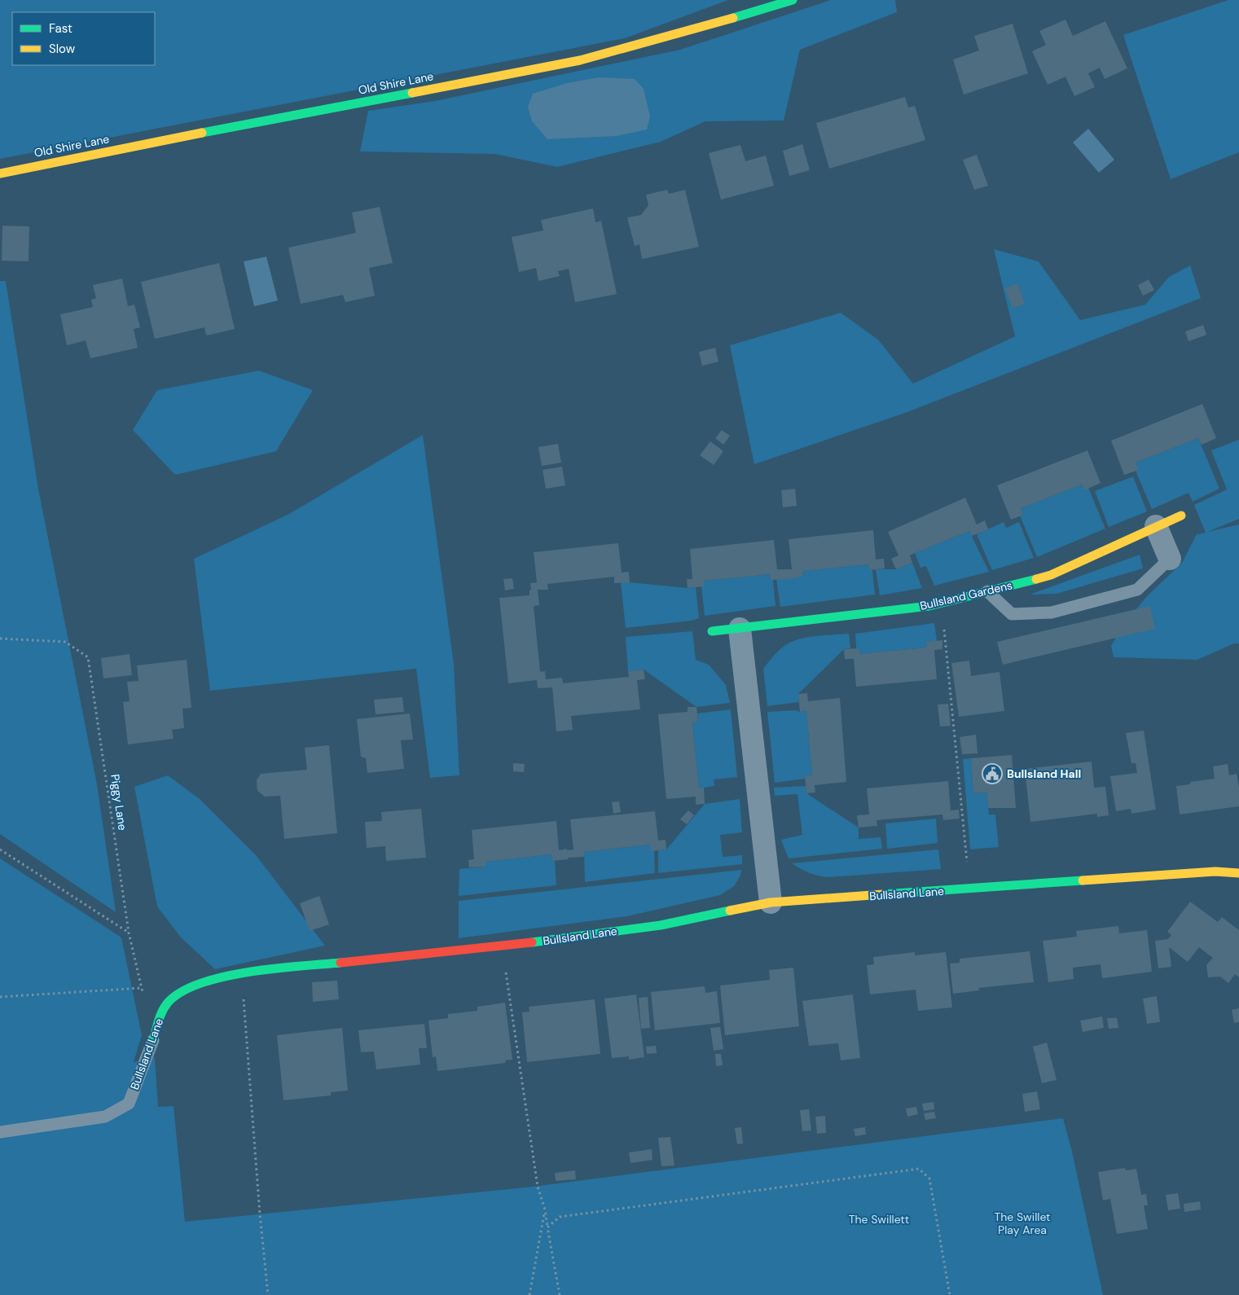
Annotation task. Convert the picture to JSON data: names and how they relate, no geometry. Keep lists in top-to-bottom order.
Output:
{
  "streets": {
    "street": ["Old Shire Lane", "Bullsland Gardens", "Bullsland Lane"],
    "path": ["Piggy Lane"]
  },
  "parks": ["The Swillet Play Area", "The Swillett"],
  "places": {
    "public building": ["Bullsland Hall"]
  },
  "legend": ["Fast", "Slow"]
}
